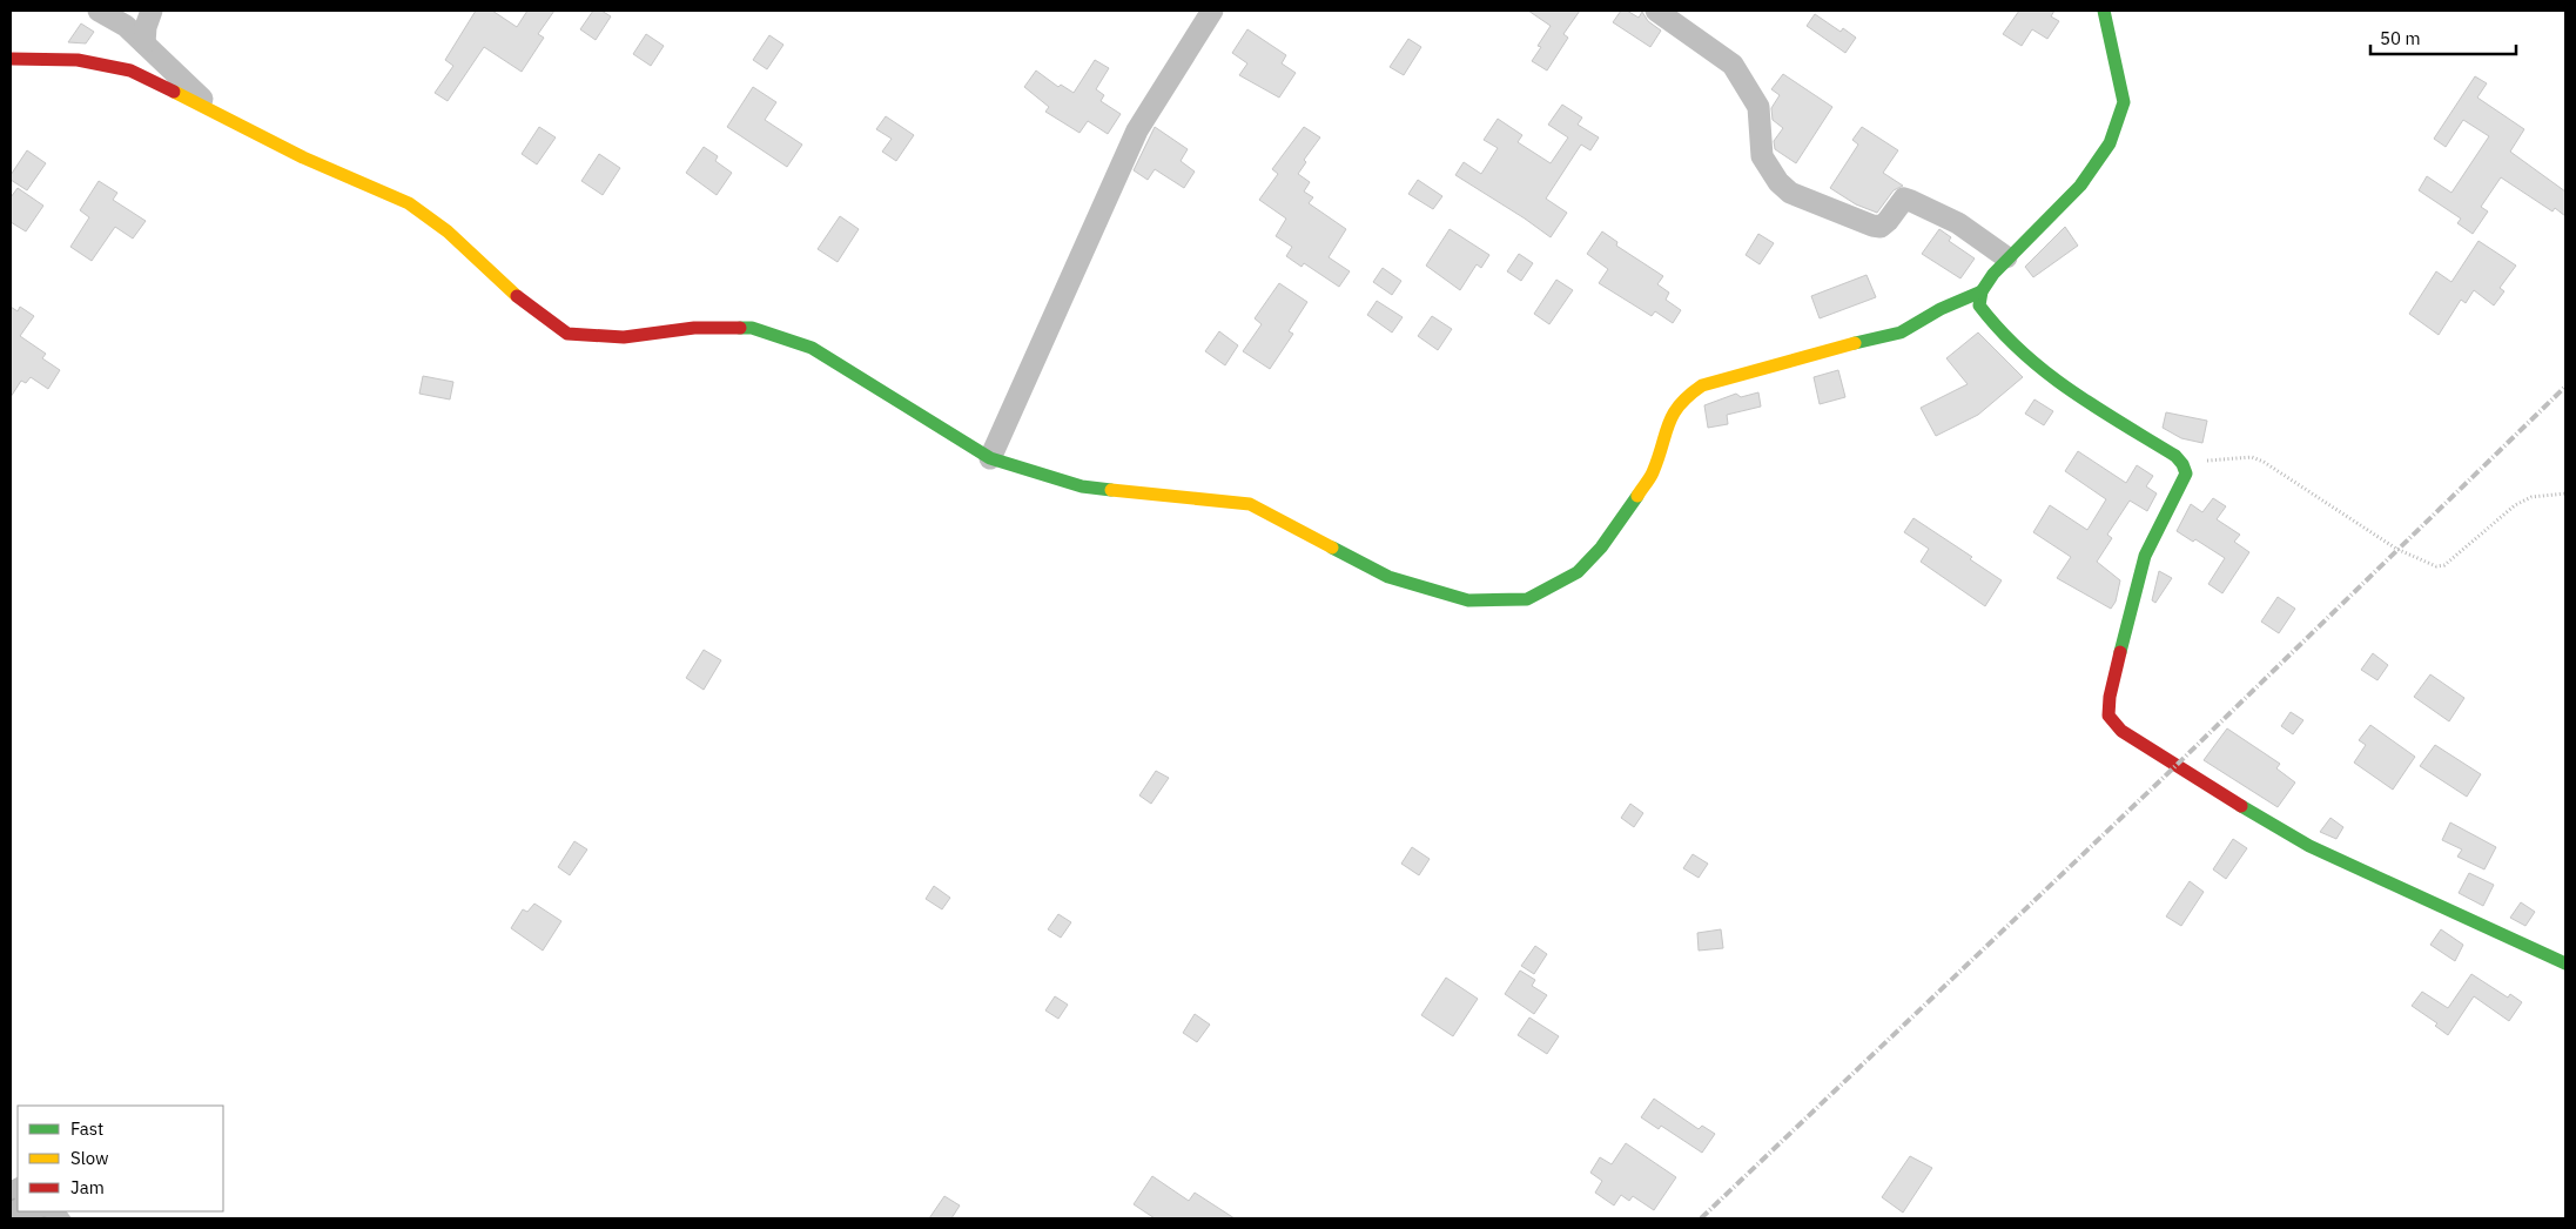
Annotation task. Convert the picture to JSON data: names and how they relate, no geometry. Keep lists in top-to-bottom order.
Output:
{
  "legend": ["Fast", "Slow", "Jam"],
  "scale_bar": "50 m"
}
